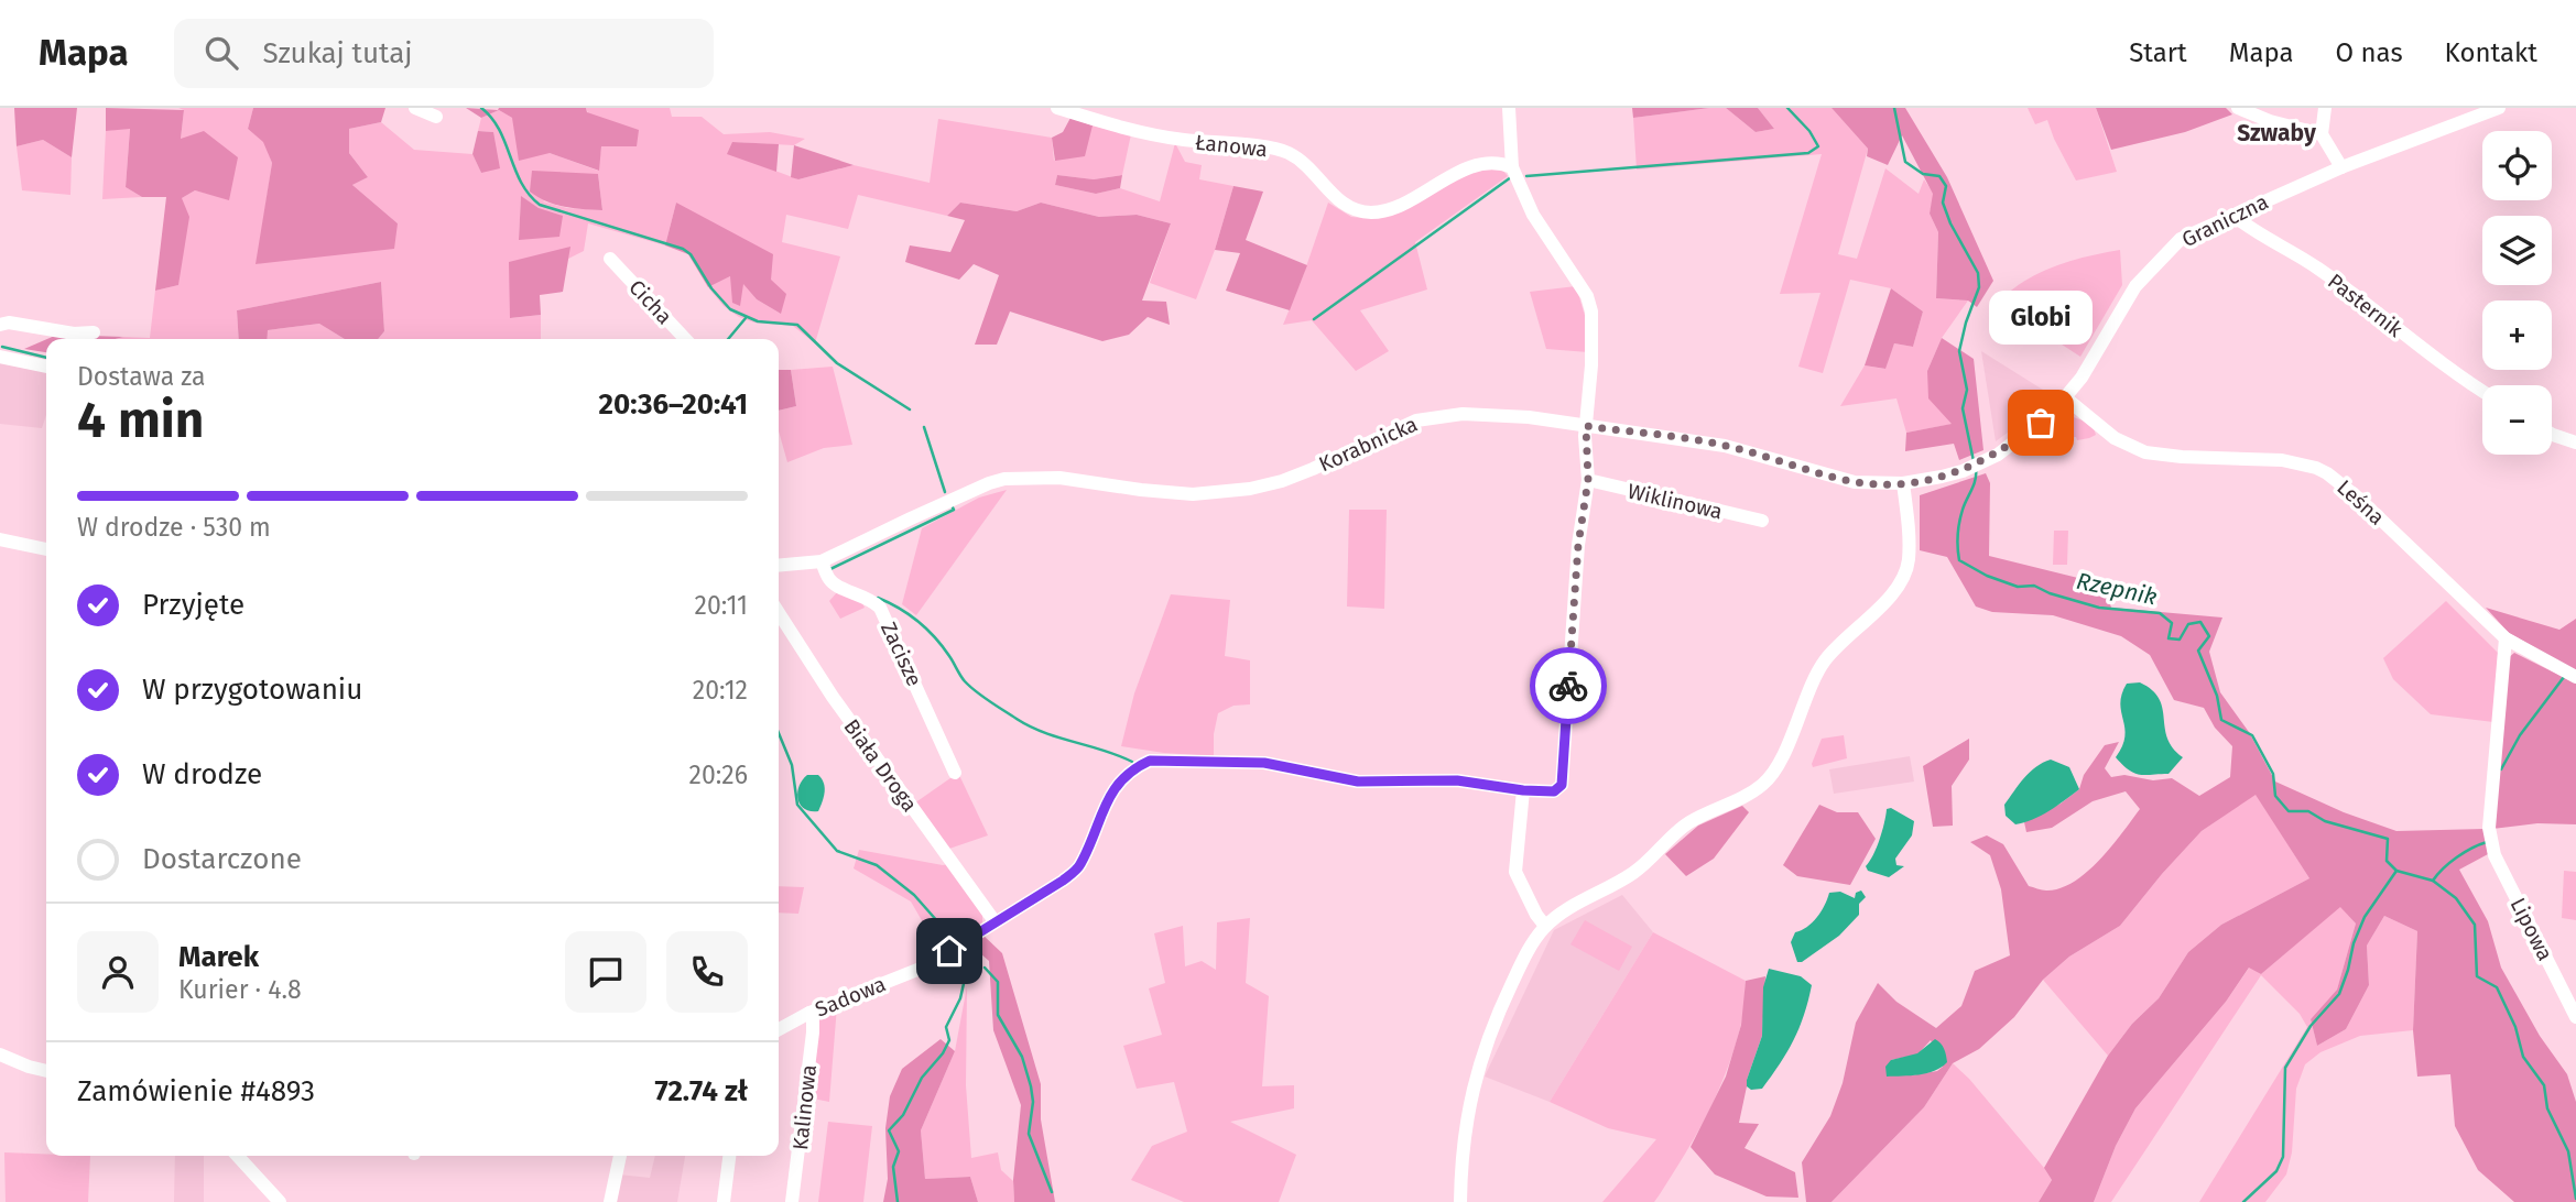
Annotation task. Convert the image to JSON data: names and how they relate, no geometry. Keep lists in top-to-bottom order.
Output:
{
  "streets": {
    "street": [
      "Łanowa",
      "Graniczna",
      "Cicha",
      "Pasternik",
      "Korabnicka",
      "Wiklinowa",
      "Leśna",
      "Zacisze",
      "Biała Droga",
      "Lipowa",
      "Sadowa",
      "Kalinowa"
    ]
  },
  "crossings": [
    ["Graniczna", "Pasternik"],
    ["Graniczna", "Korabnicka"],
    ["Graniczna", "Leśna"],
    ["Korabnicka", "Zacisze"],
    ["Leśna", "Lipowa"],
    ["Biała Droga", "Sadowa"],
    ["Sadowa", "Kalinowa"]
  ],
  "districts": ["Szwaby"],
  "water": ["Rzepnik"],
  "places": ["Globi"],
  "page": {
    "header": "Mapa",
    "search": "Szukaj tutaj",
    "nav": [
      "Start",
      "Mapa",
      "O nas",
      "Kontakt"
    ],
    "map_buttons": ["+", "−"],
    "bubble": "Globi",
    "heading": ["4 min", "Dostawa za", "20:36–20:41"],
    "panel": [
      "Marek",
      "Kurier · 4.8",
      "Zamówienie #4893",
      "72.74 zł"
    ],
    "bar": "W drodze · 530 m",
    "list": [
      ["Przyjęte", "20:11"],
      ["W przygotowaniu", "20:12"],
      ["W drodze", "20:26"],
      "Dostarczone"
    ]
  }
}
